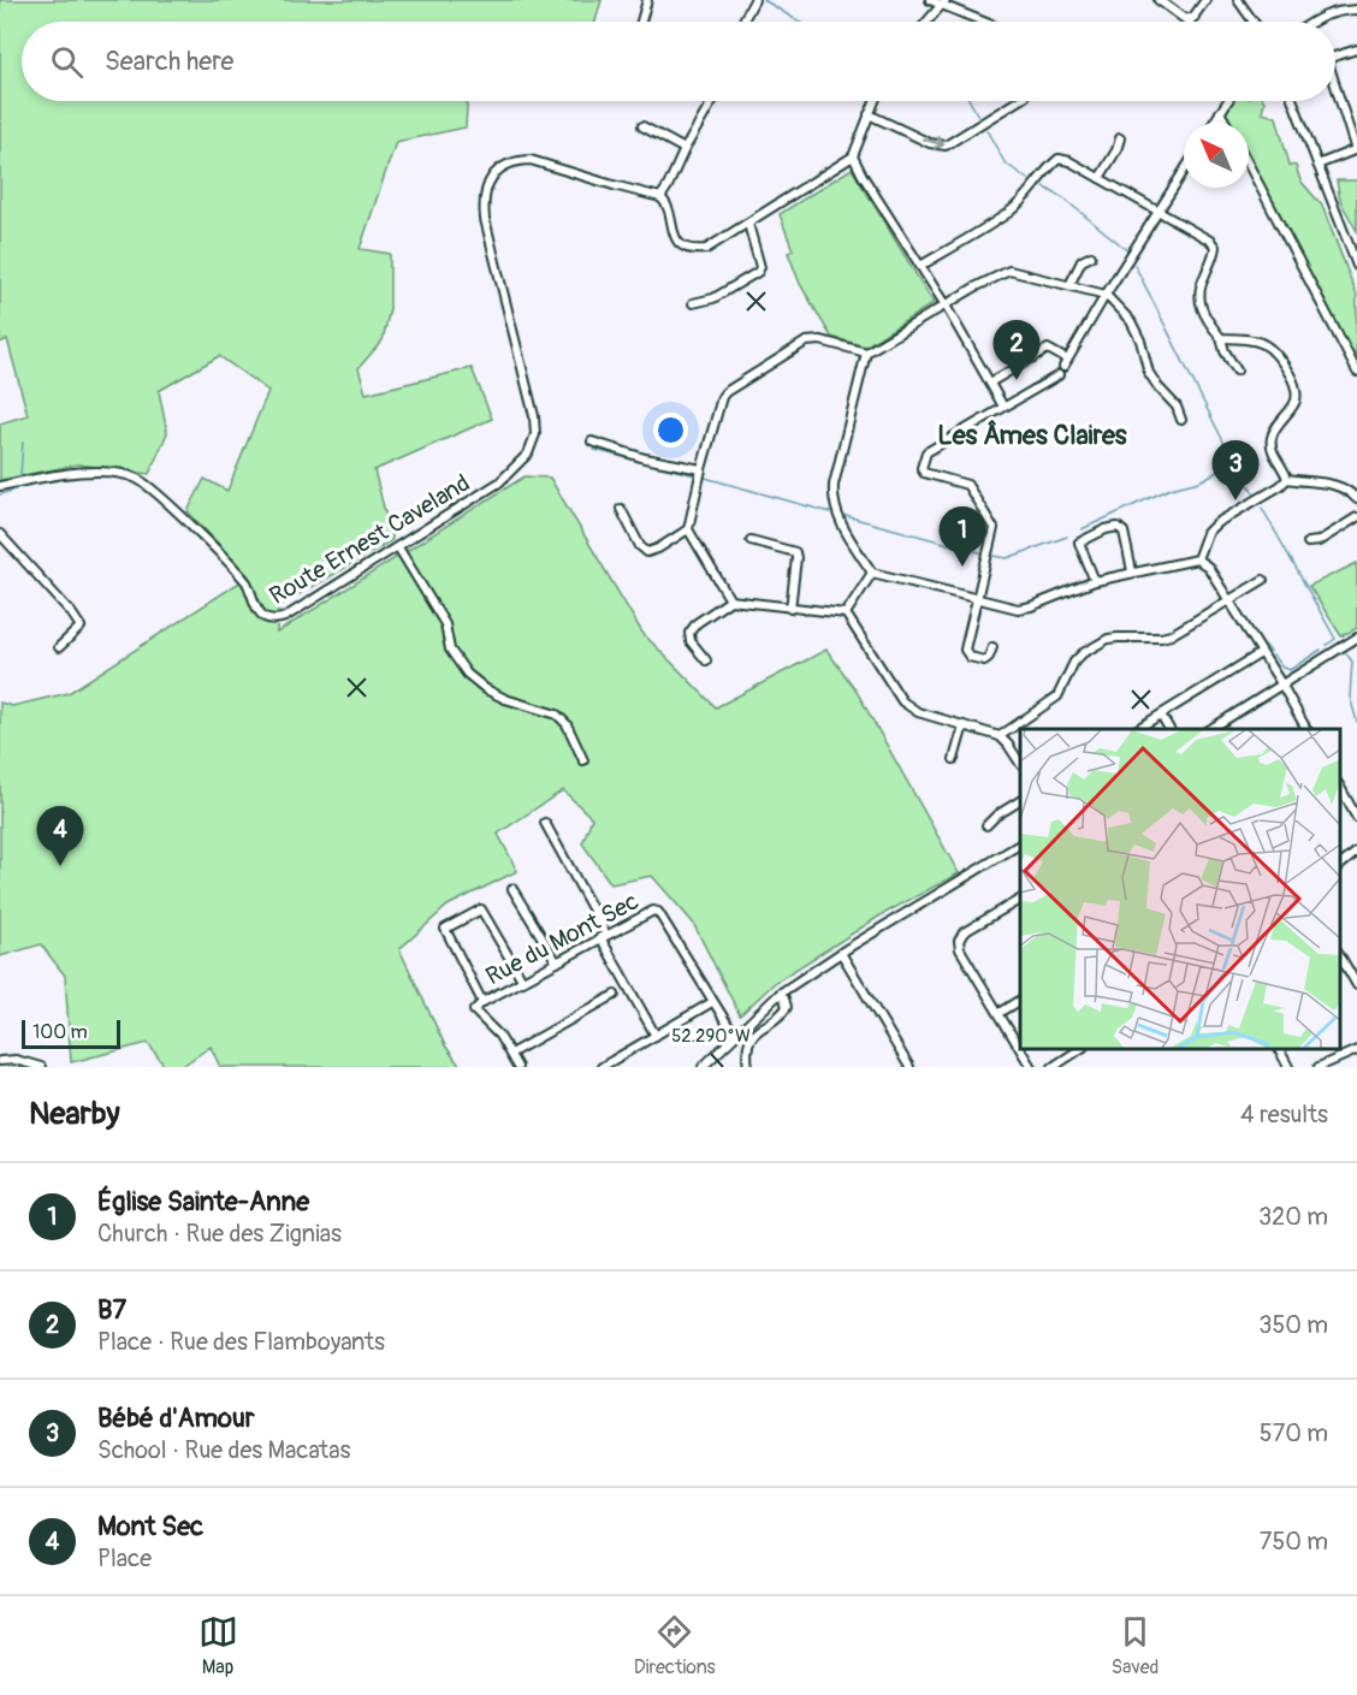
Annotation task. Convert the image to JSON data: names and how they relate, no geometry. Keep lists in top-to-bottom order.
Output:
{
  "streets": {
    "street": ["Route Ernest Caveland", "Rue du Mont Sec"]
  },
  "districts": ["Les Âmes Claires"],
  "scale_bar": "100 m",
  "north": "top left",
  "page": {
    "search": "Search here",
    "pins": [
      "2",
      "3",
      "1",
      "4"
    ],
    "scale": "100 m",
    "heading": ["Nearby", "4 results"],
    "list": [
      {
        "mark": "1",
        "name": "Église Sainte-Anne",
        "note": "Church · Rue des Zignias",
        "value": "320 m"
      },
      {
        "mark": "2",
        "name": "B7",
        "note": "Place · Rue des Flamboyants",
        "value": "350 m"
      },
      {
        "mark": "3",
        "name": "Bébé d'Amour",
        "note": "School · Rue des Macatas",
        "value": "570 m"
      },
      {
        "mark": "4",
        "name": "Mont Sec",
        "note": "Place",
        "value": "750 m"
      }
    ],
    "nav": ["Map", "Directions", "Saved"]
  },
  "coordinates": ["52.290°W"]
}
